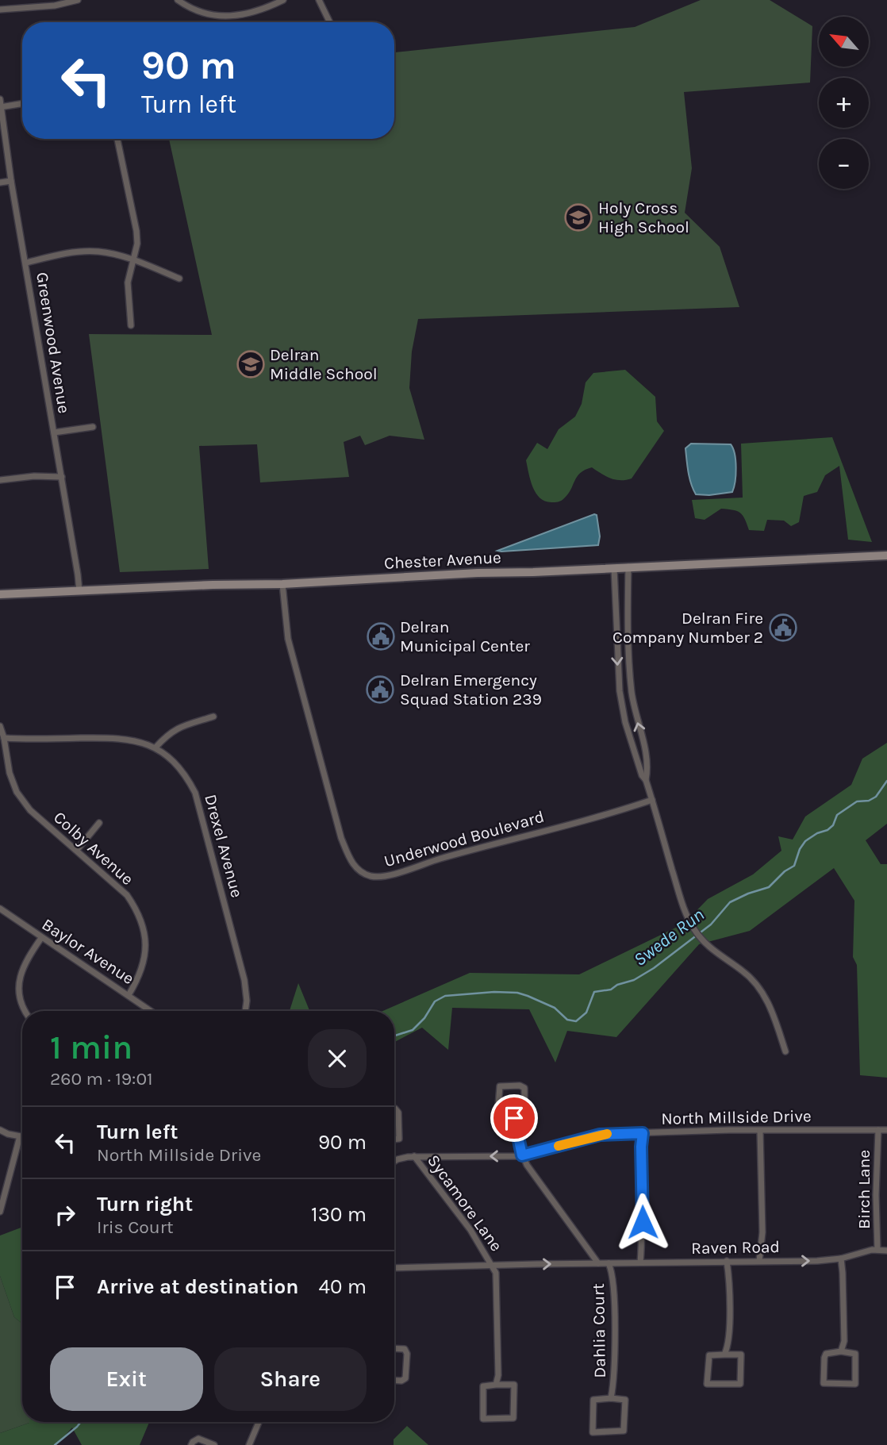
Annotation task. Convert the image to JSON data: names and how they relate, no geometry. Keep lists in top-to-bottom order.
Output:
{
  "streets": {
    "street": [
      "Greenwood Avenue",
      "Chester Avenue",
      "Underwood Boulevard",
      "Drexel Avenue",
      "Colby Avenue",
      "Baylor Avenue",
      "North Millside Drive",
      "Birch Lane",
      "Sycamore Lane",
      "Raven Road",
      "Dahlia Court"
    ]
  },
  "crossings": [
    ["Greenwood Avenue", "Chester Avenue"],
    ["Chester Avenue", "Underwood Boulevard"],
    ["Drexel Avenue", "Colby Avenue"],
    ["Colby Avenue", "Baylor Avenue"],
    ["North Millside Drive", "Birch Lane"],
    ["North Millside Drive", "Sycamore Lane"],
    ["Birch Lane", "Raven Road"],
    ["Sycamore Lane", "Raven Road"],
    ["Raven Road", "Dahlia Court"]
  ],
  "one_way": ["Raven Road"],
  "water": ["Swede Run"],
  "places": {
    "school or university": ["Holy Cross High School", "Delran Middle School"],
    "public building": ["Delran Fire Company Number 2", "Delran Municipal Center", "Delran Emergency Squad Station 239"]
  },
  "north": "top left",
  "page": {
    "map_buttons": ["+", "−"],
    "turn": ["90 m", "Turn left"],
    "heading": ["1 min", "260 m · 19:01"],
    "list": [
      {
        "name": "Turn left",
        "note": "North Millside Drive",
        "value": "90 m"
      },
      {
        "name": "Turn right",
        "note": "Iris Court",
        "value": "130 m"
      },
      {
        "name": "Arrive at destination",
        "value": "40 m"
      }
    ],
    "buttons": ["Exit", "Share"]
  }
}
